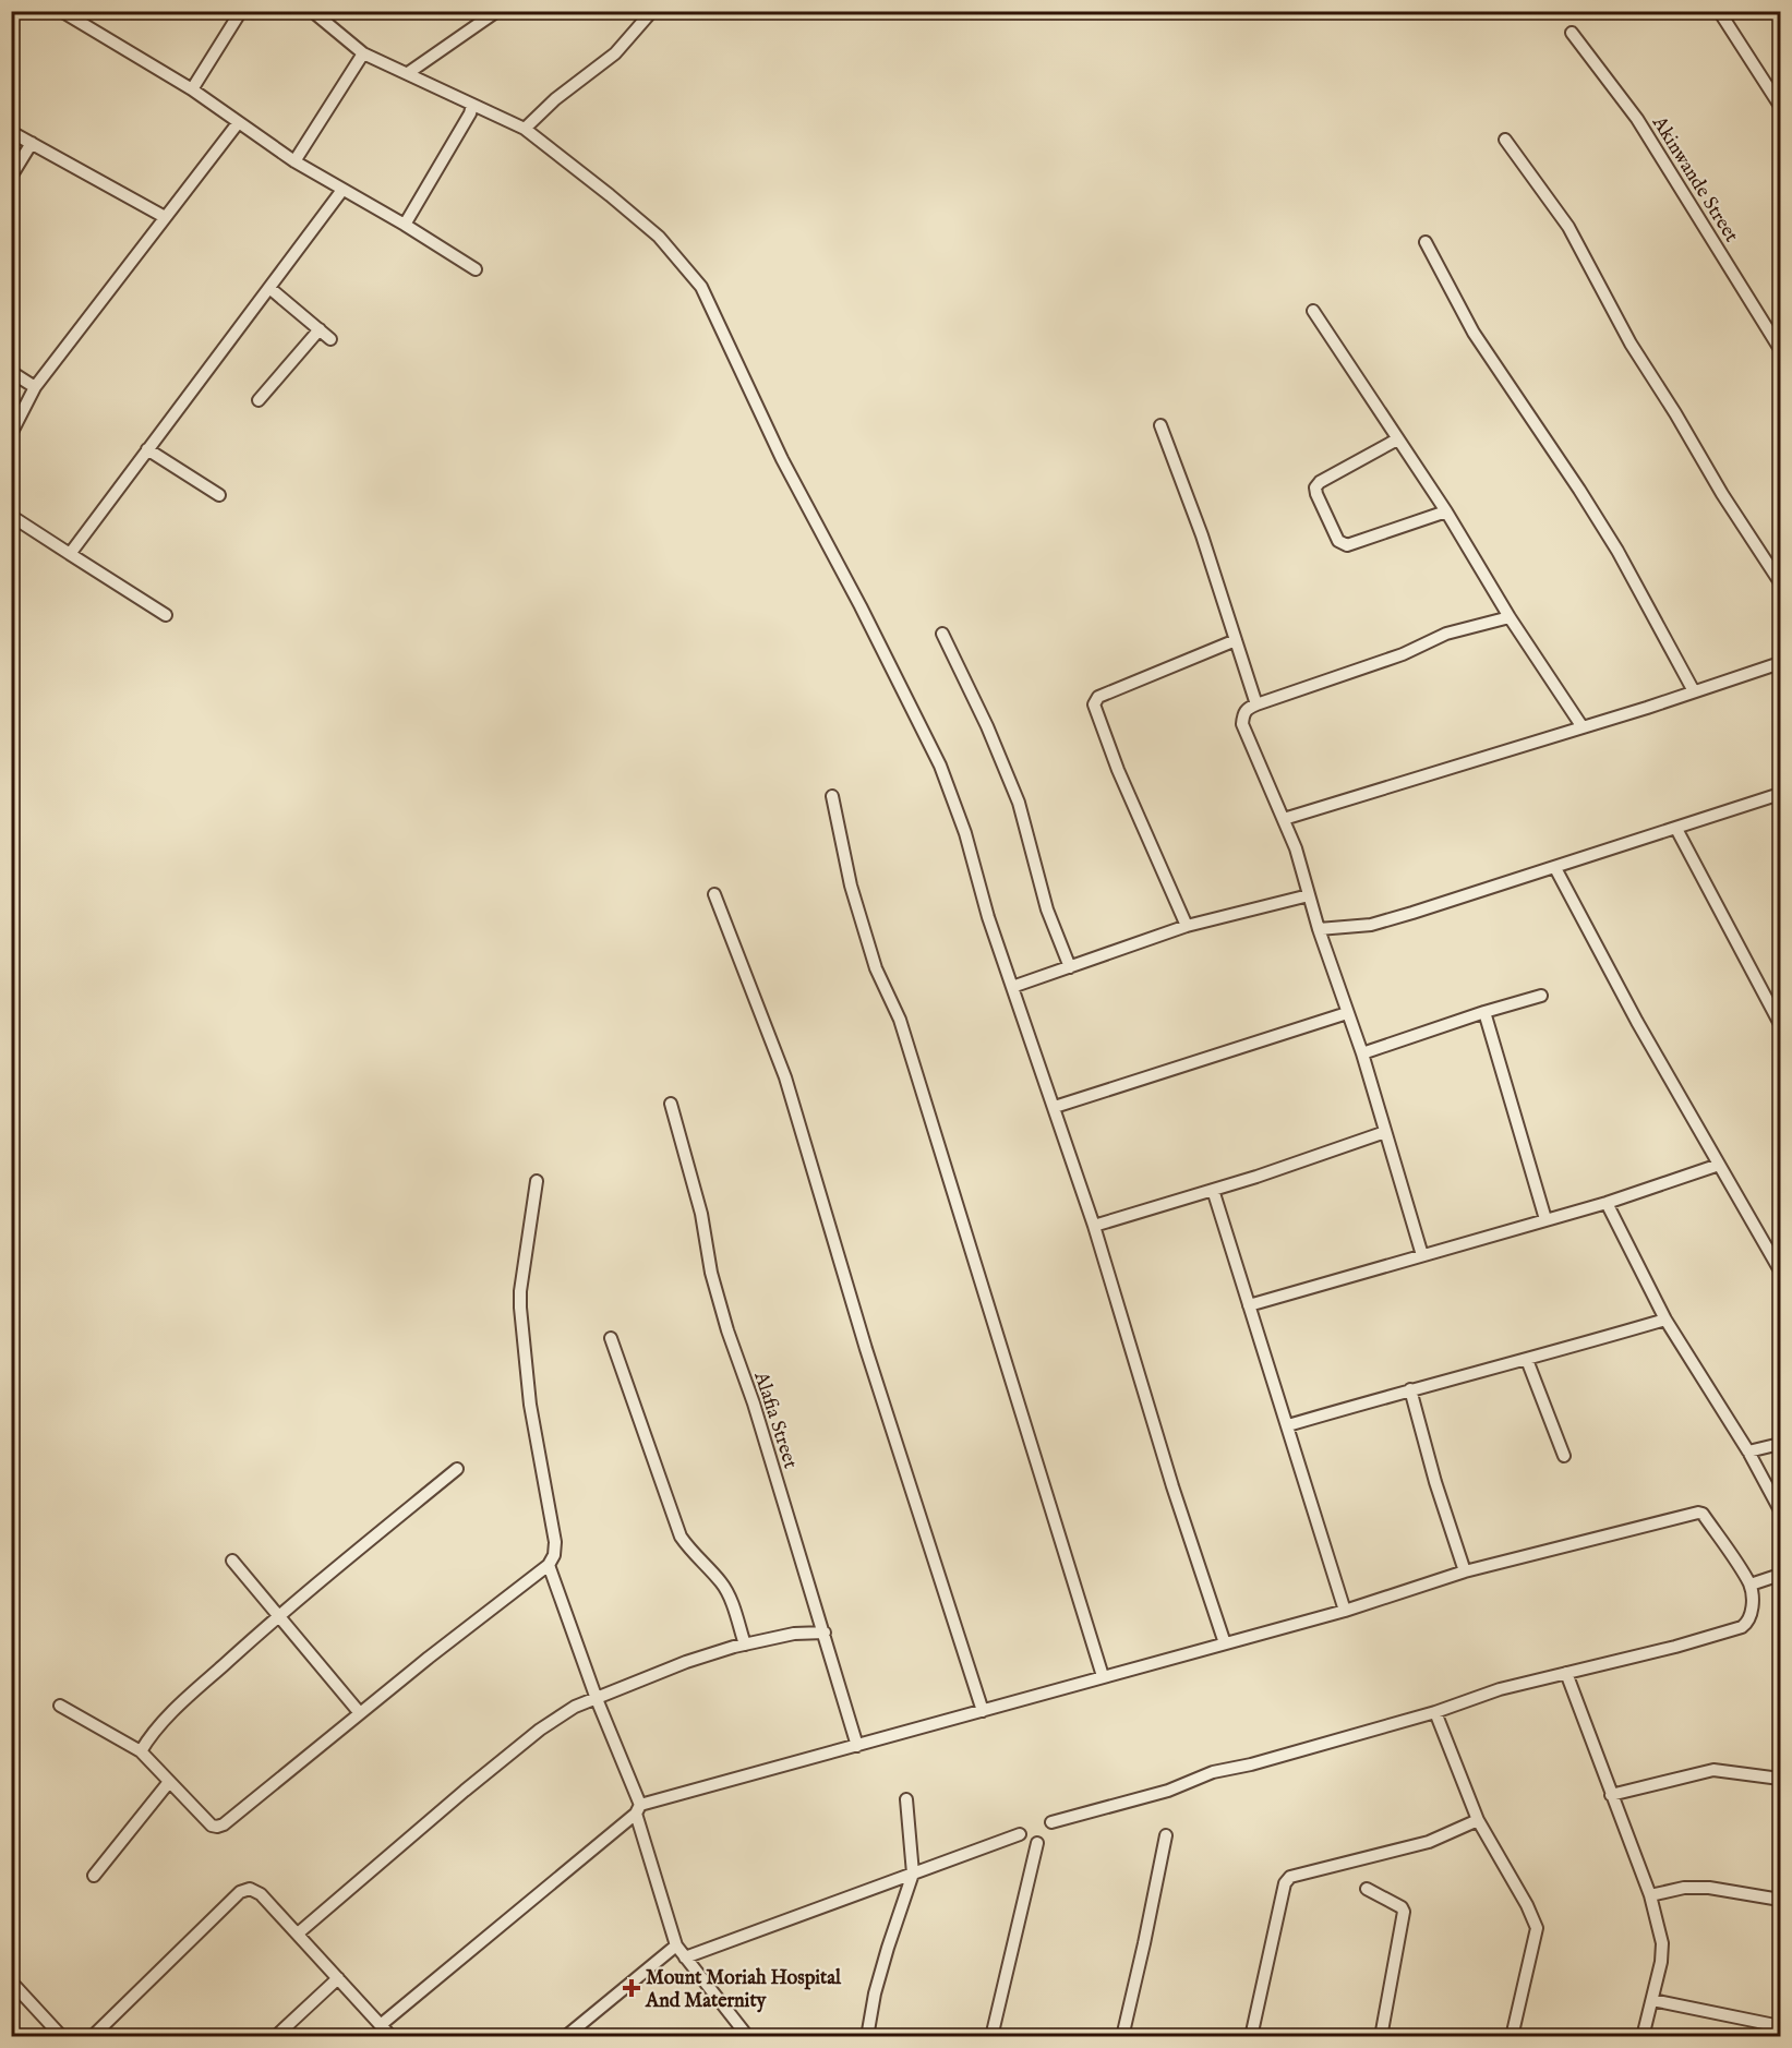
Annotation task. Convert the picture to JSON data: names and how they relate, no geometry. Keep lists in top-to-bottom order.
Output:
{
  "streets": {
    "street": ["Akinwande Street", "Alafia Street"]
  },
  "places": {
    "health": ["Mount Moriah Hospital And Maternity"]
  }
}
